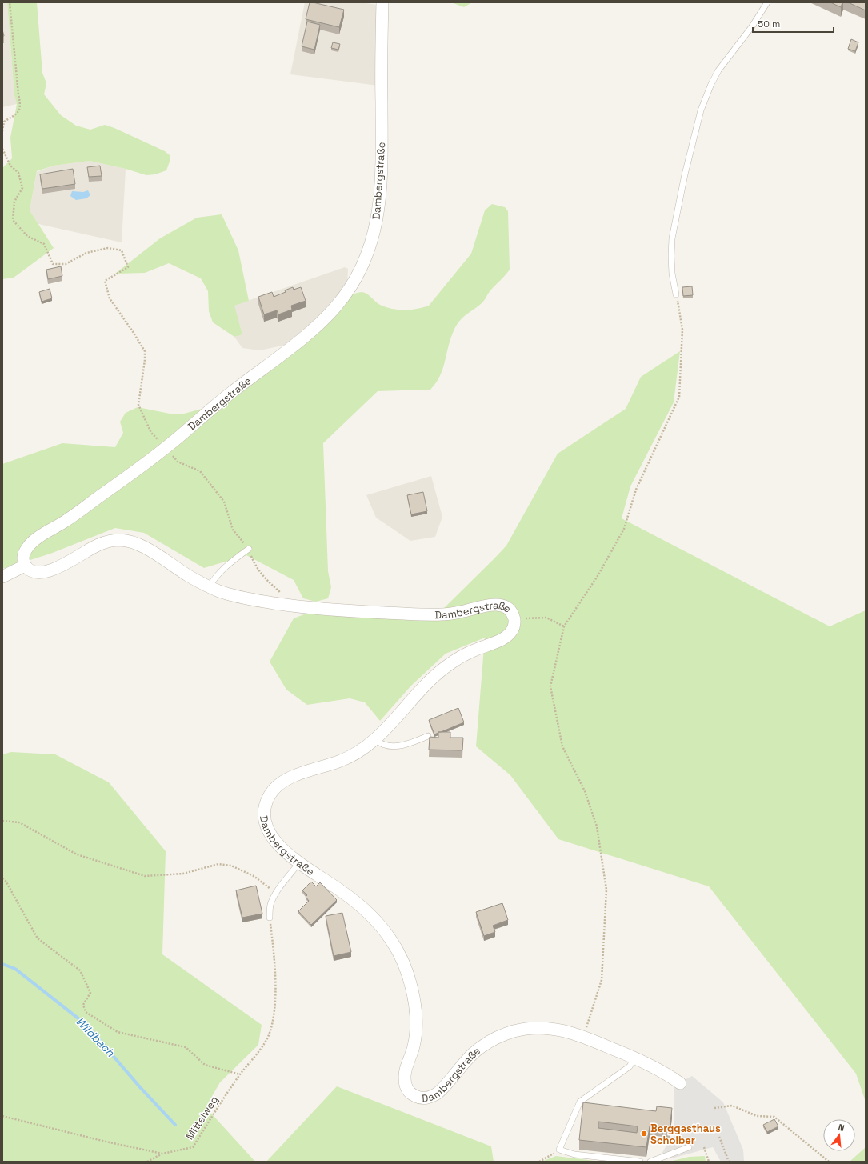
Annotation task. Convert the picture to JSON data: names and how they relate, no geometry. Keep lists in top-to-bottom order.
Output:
{
  "streets": {
    "street": ["Dambergstraße"],
    "path": ["Mittelweg"]
  },
  "water": ["Wildbach"],
  "places": ["Berggasthaus Schoiber"],
  "scale_bar": "50 m",
  "north": "top"
}
